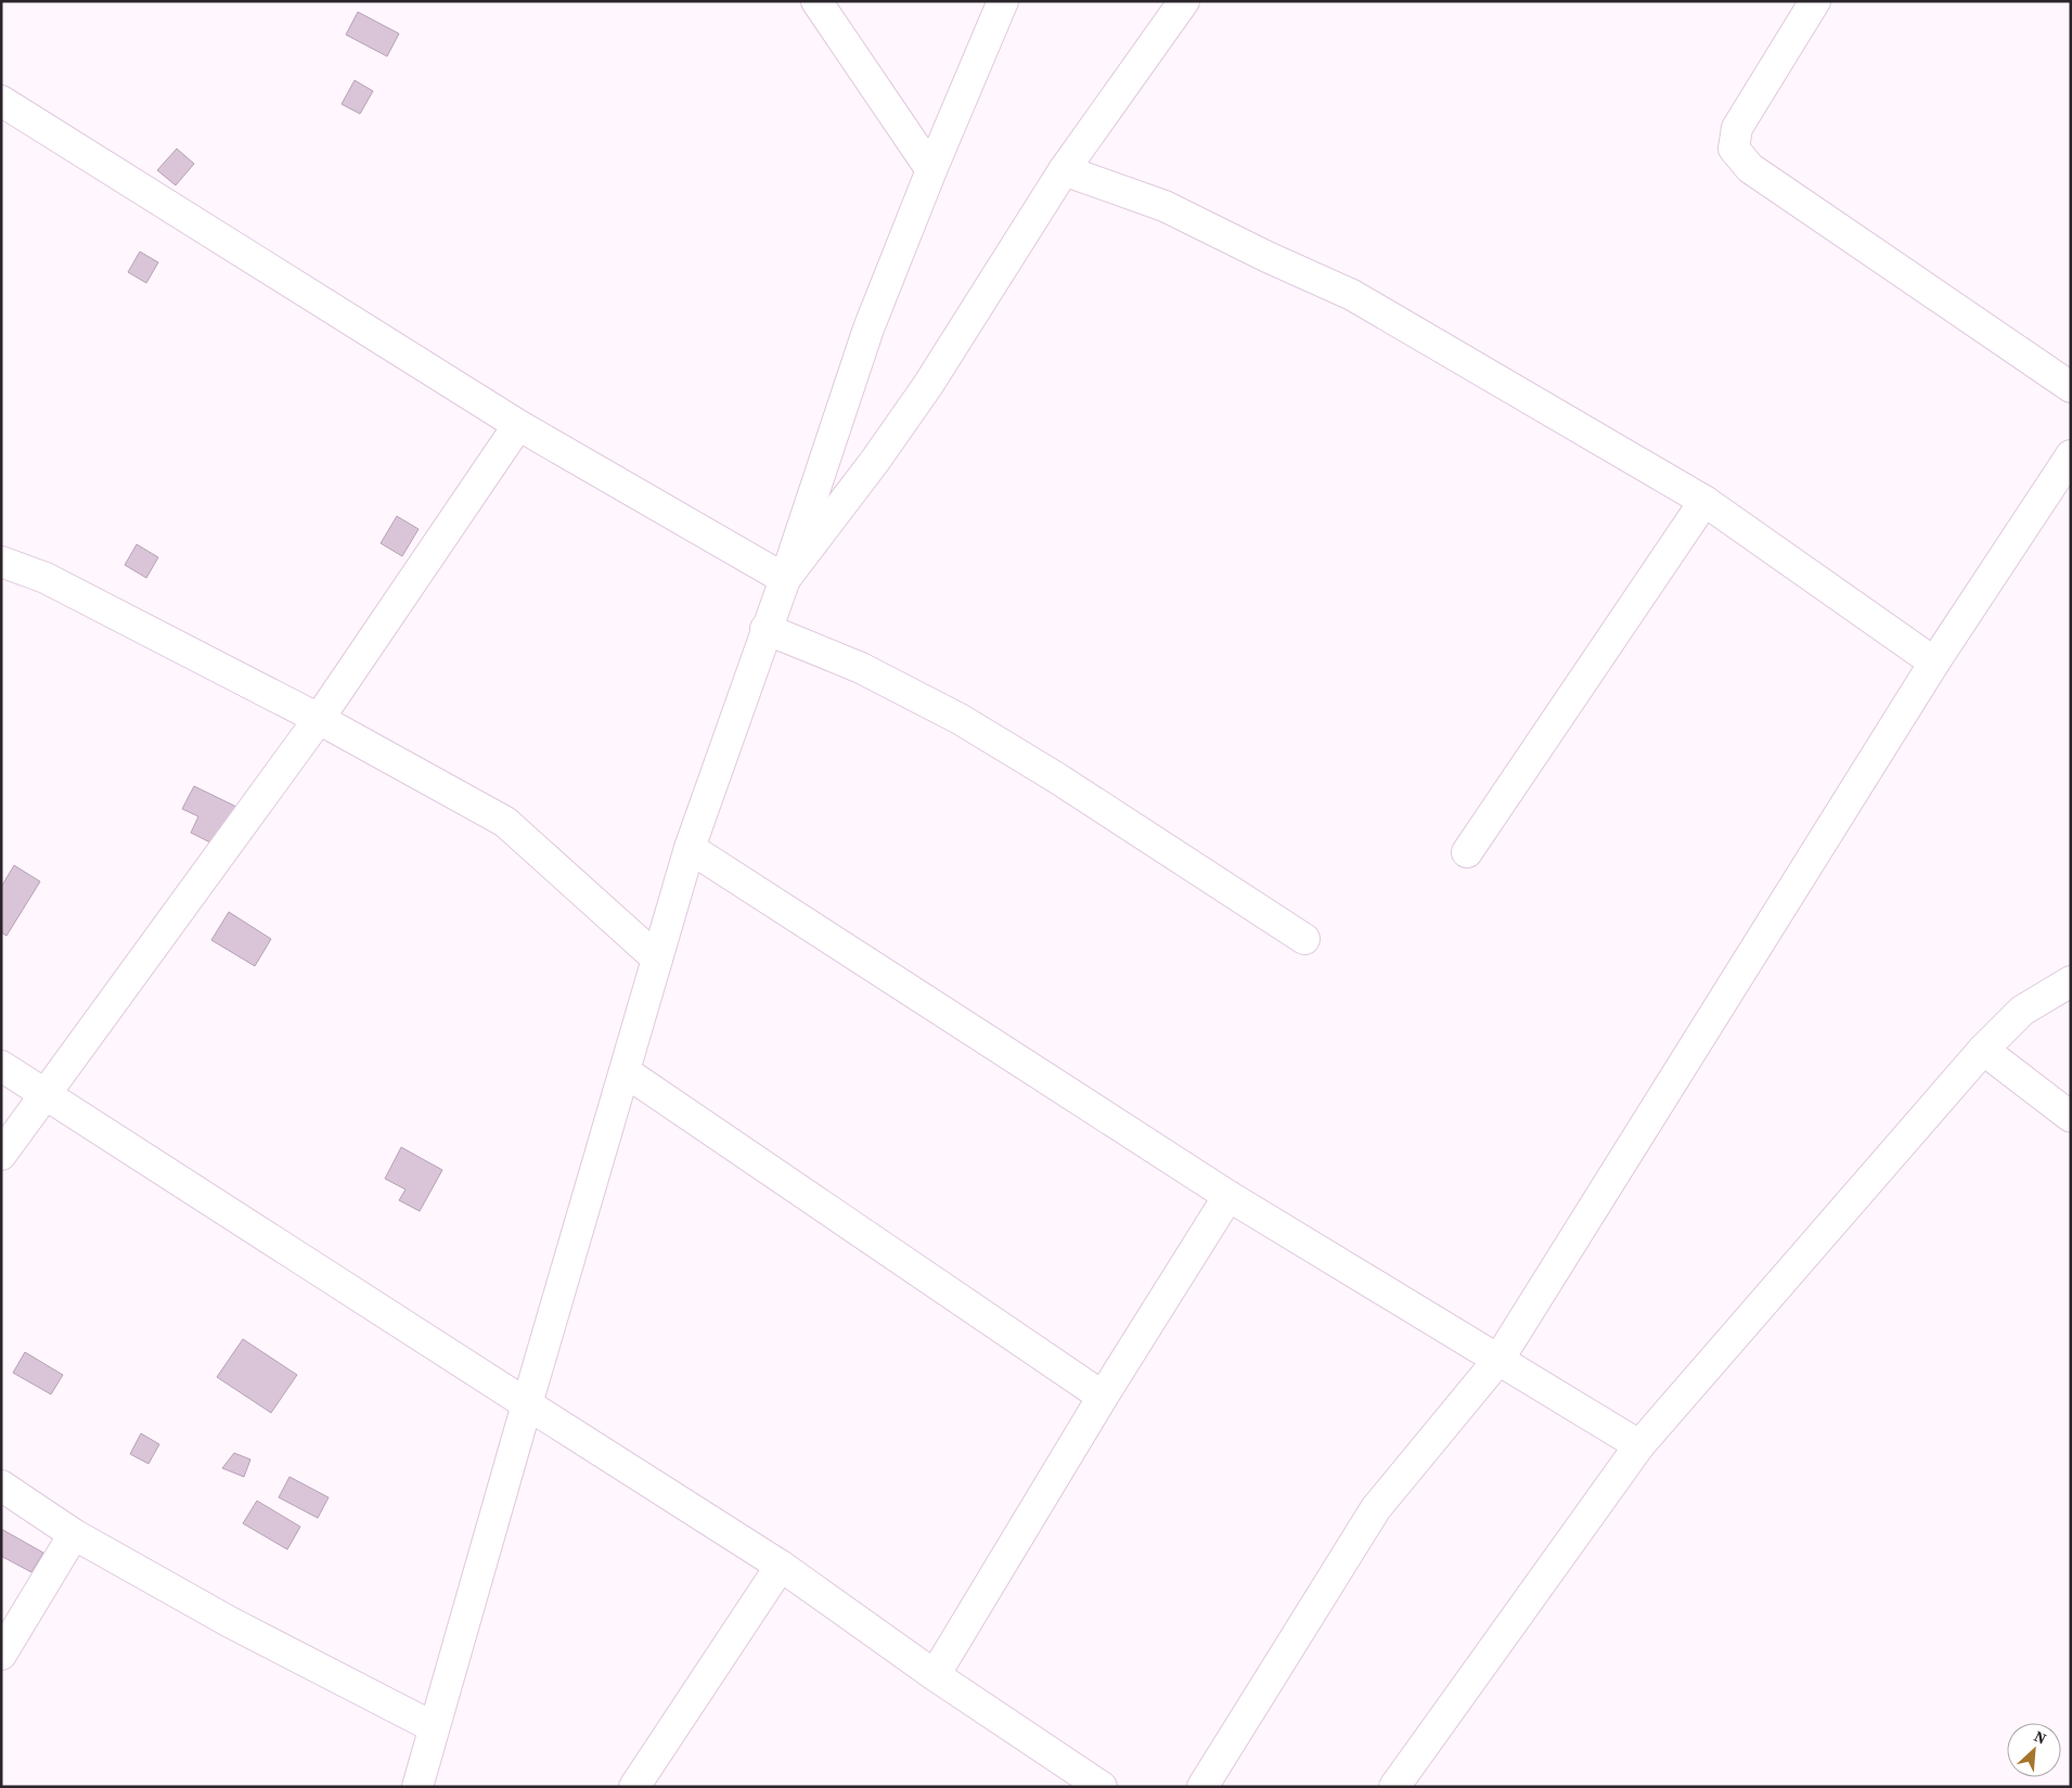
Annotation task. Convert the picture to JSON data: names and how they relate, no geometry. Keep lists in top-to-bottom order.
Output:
{
  "north": "top right"
}
